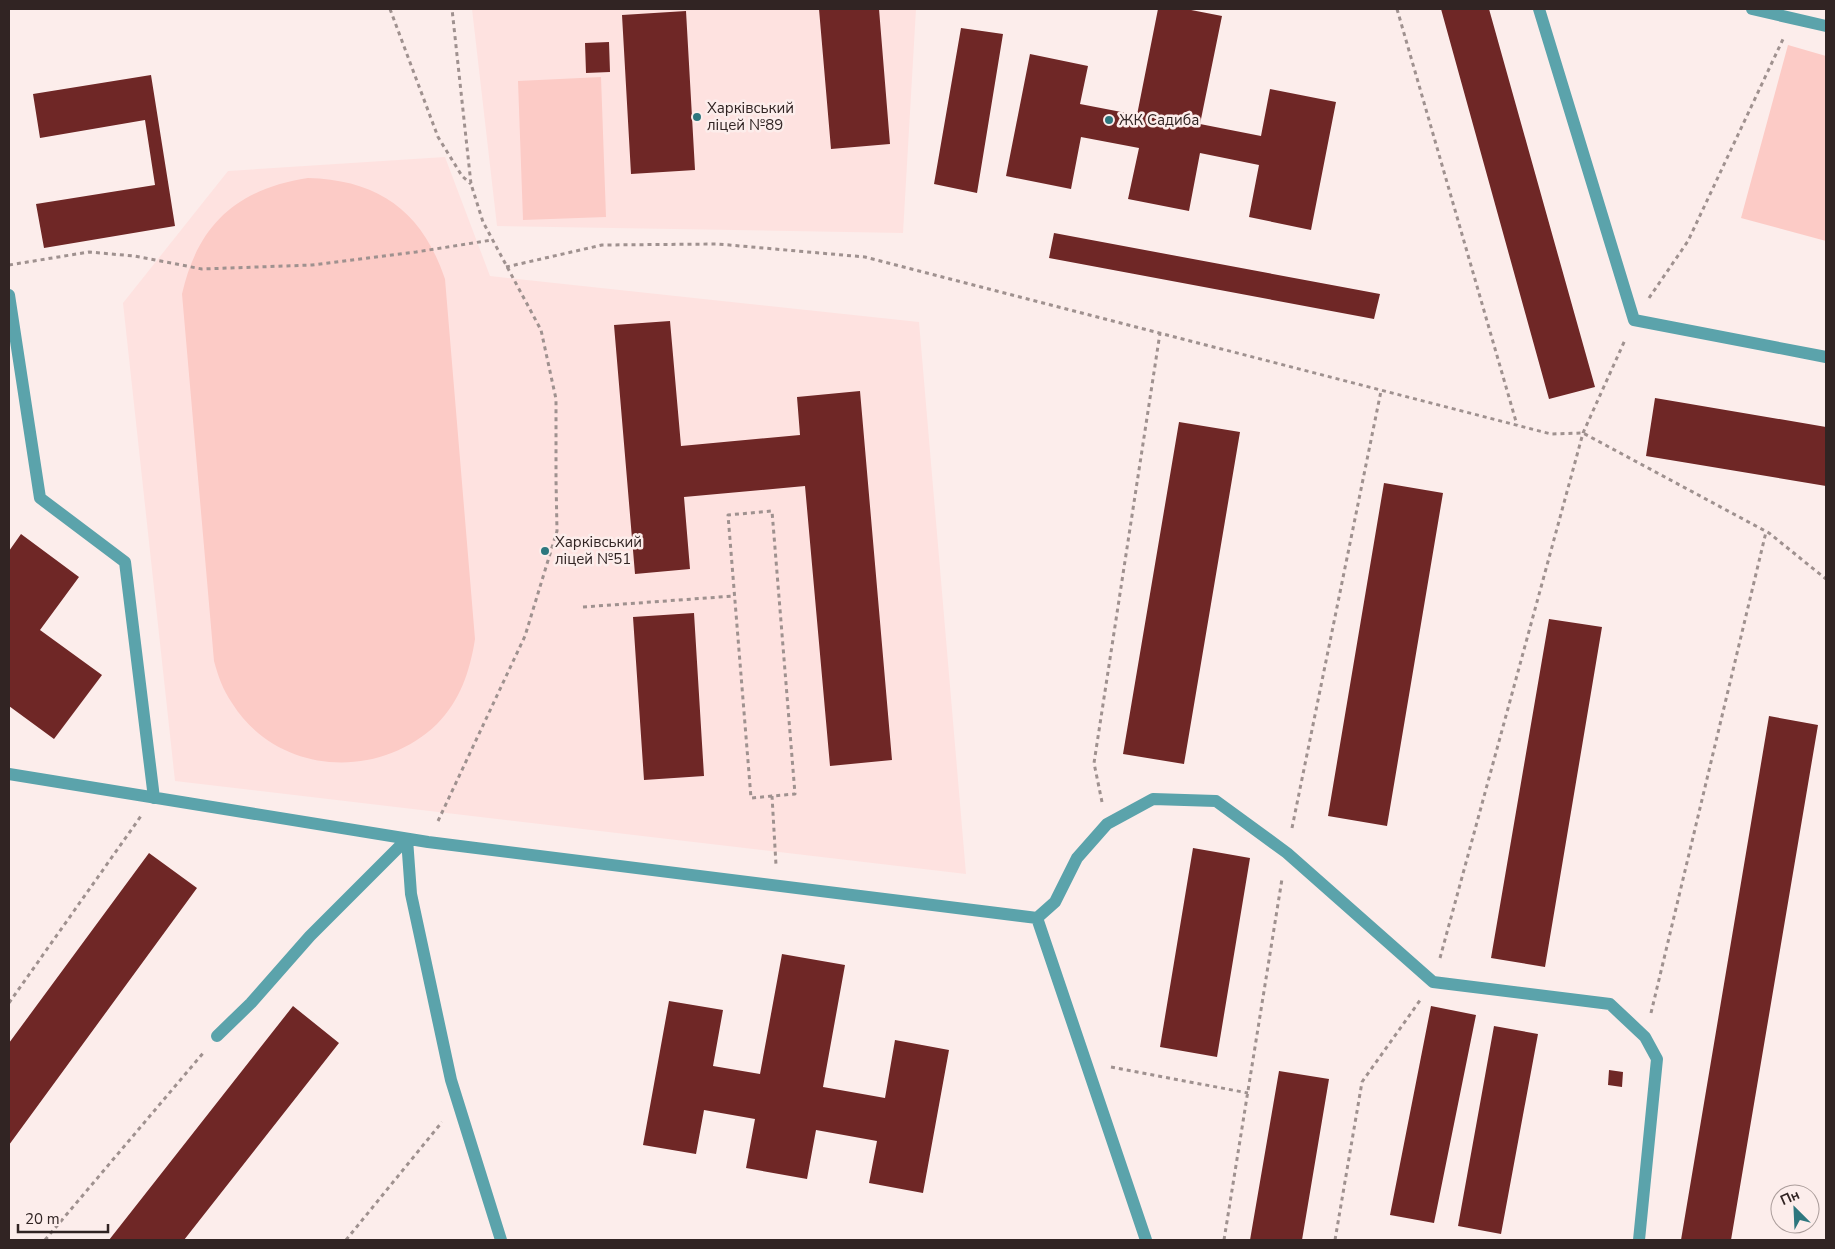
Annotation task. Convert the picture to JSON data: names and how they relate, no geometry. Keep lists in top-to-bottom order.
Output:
{
  "places": ["Харківський ліцей №89", "ЖК Садиба", "Харківський ліцей №51"],
  "scale_bar": "20 m",
  "north": "top left"
}
